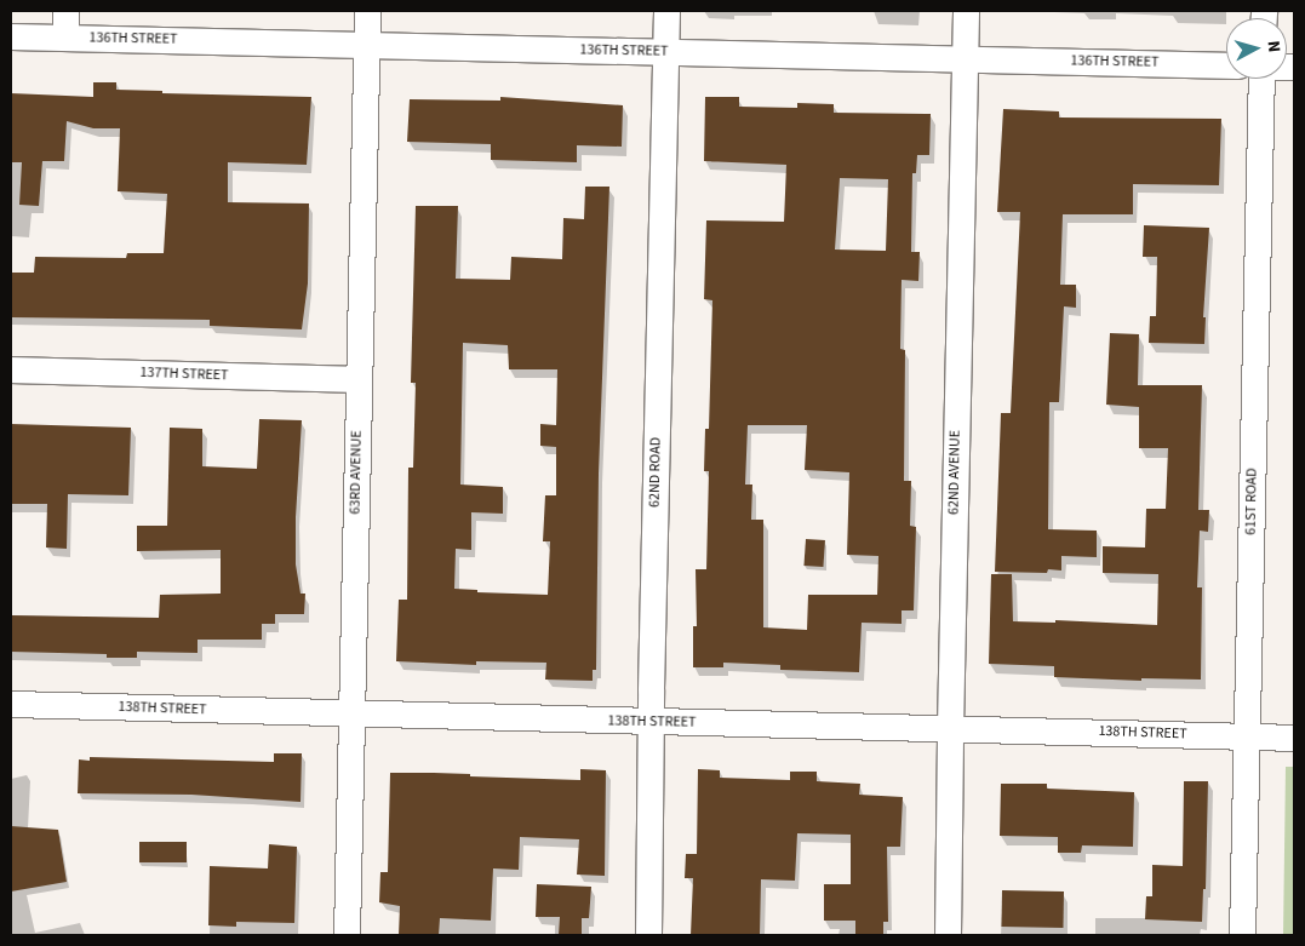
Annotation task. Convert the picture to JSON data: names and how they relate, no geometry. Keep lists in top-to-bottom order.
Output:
{
  "streets": {
    "street": [
      "136TH STREET",
      "137TH STREET",
      "63RD AVENUE",
      "62ND ROAD",
      "62ND AVENUE",
      "61ST ROAD",
      "138TH STREET"
    ]
  },
  "crossings": [
    ["136TH STREET", "63RD AVENUE"],
    ["136TH STREET", "62ND ROAD"],
    ["136TH STREET", "62ND AVENUE"],
    ["137TH STREET", "63RD AVENUE"],
    ["63RD AVENUE", "138TH STREET"],
    ["62ND ROAD", "138TH STREET"],
    ["62ND AVENUE", "138TH STREET"],
    ["61ST ROAD", "138TH STREET"]
  ],
  "north": "right"
}
